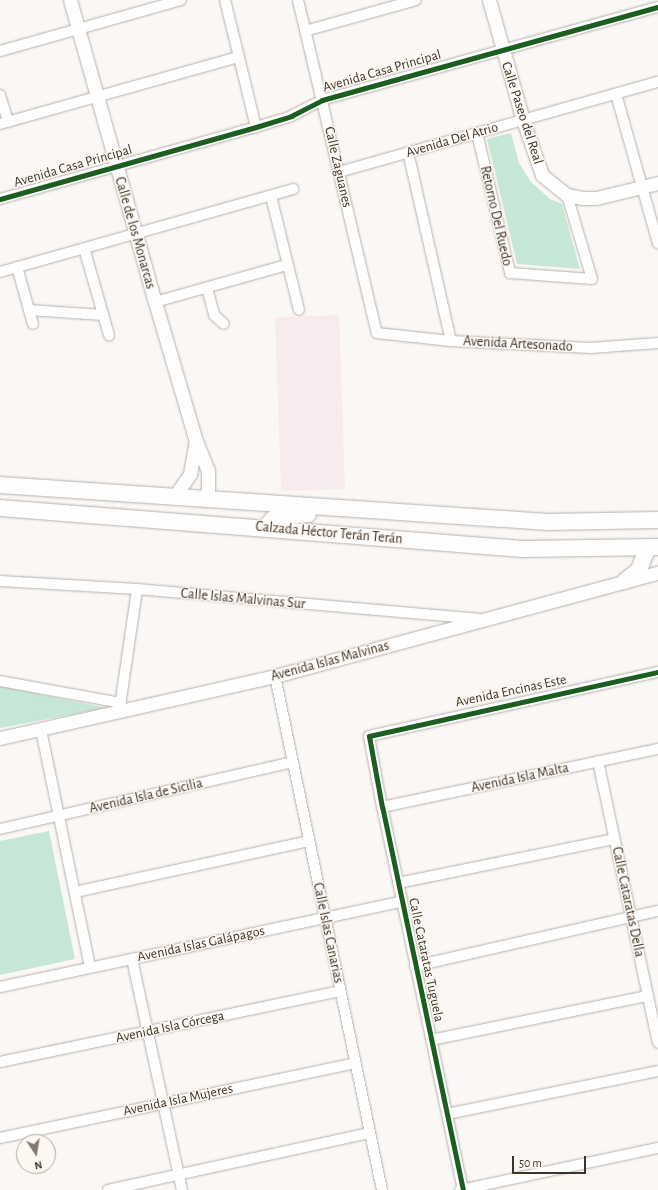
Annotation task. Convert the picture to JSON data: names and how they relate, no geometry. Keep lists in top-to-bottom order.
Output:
{
  "streets": {
    "main road": ["Calzada Héctor Terán Terán"],
    "street": [
      "Avenida Casa Principal",
      "Calle Paseo del Real",
      "Avenida Del Atrio",
      "Calle Zaguanes",
      "Retorno Del Ruedo",
      "Calle de los Monarcas",
      "Avenida Artesonado",
      "Calle Islas Malvinas Sur",
      "Avenida Islas Malvinas",
      "Avenida Encinas Este",
      "Avenida Isla Malta",
      "Avenida Isla de Sicilia",
      "Calle Cataratas Della",
      "Calle Islas Canarias",
      "Avenida Islas Galápagos",
      "Calle Cataratas Tuguela",
      "Avenida Isla Córcega",
      "Avenida Isla Mujeres"
    ]
  },
  "crossings": [
    ["Avenida Casa Principal", "Calle Paseo del Real"],
    ["Avenida Casa Principal", "Calle Zaguanes"],
    ["Avenida Casa Principal", "Calle de los Monarcas"],
    ["Calle Paseo del Real", "Avenida Del Atrio"],
    ["Calle Paseo del Real", "Retorno Del Ruedo"],
    ["Avenida Del Atrio", "Calle Zaguanes"],
    ["Avenida Del Atrio", "Retorno Del Ruedo"],
    ["Calle Zaguanes", "Avenida Artesonado"],
    ["Calle de los Monarcas", "Calzada Héctor Terán Terán"],
    ["Calle Islas Malvinas Sur", "Avenida Islas Malvinas"],
    ["Avenida Islas Malvinas", "Calle Islas Canarias"],
    ["Avenida Encinas Este", "Calle Cataratas Tuguela"],
    ["Avenida Isla Malta", "Calle Cataratas Della"],
    ["Avenida Isla Malta", "Calle Cataratas Tuguela"],
    ["Avenida Isla de Sicilia", "Calle Islas Canarias"],
    ["Calle Islas Canarias", "Avenida Islas Galápagos"],
    ["Calle Islas Canarias", "Avenida Isla Córcega"],
    ["Calle Islas Canarias", "Avenida Isla Mujeres"],
    ["Avenida Islas Galápagos", "Calle Cataratas Tuguela"]
  ],
  "scale_bar": "50 m",
  "north": "bottom"
}
